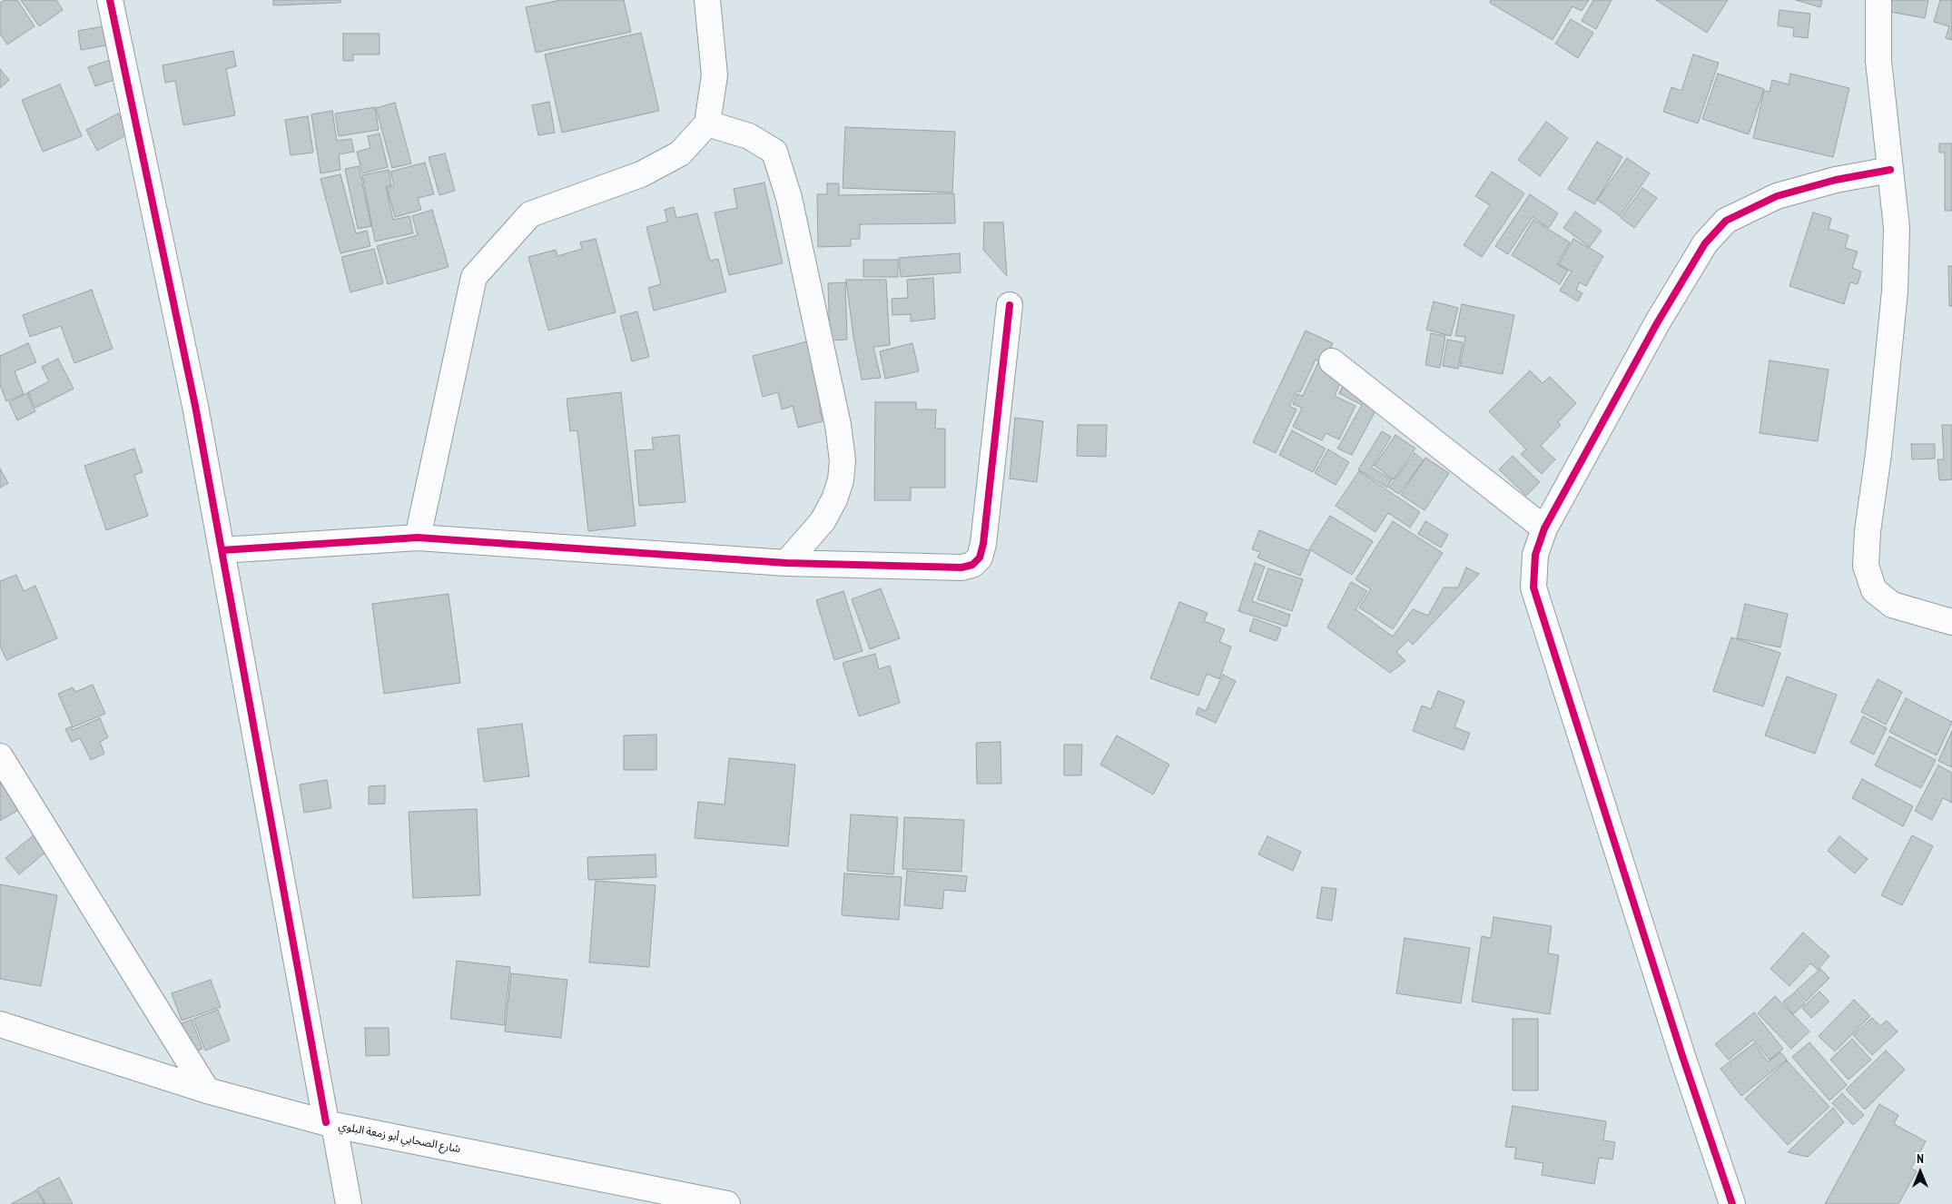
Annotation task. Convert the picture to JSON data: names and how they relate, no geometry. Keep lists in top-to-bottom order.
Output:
{
  "streets": {
    "street": ["شارع الصحابي أبو زمعة البلوي"]
  },
  "north": "top"
}
